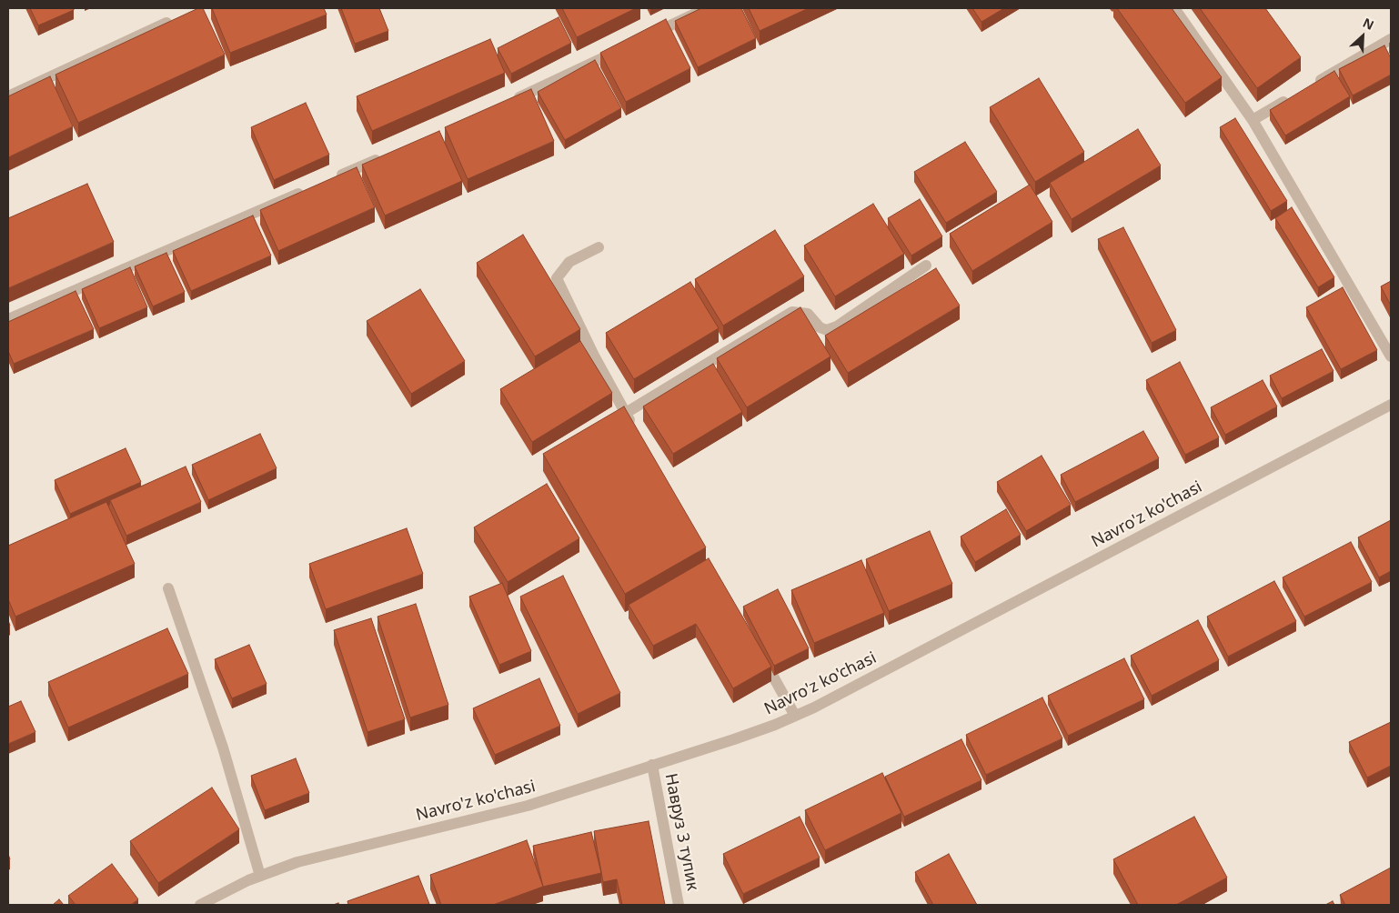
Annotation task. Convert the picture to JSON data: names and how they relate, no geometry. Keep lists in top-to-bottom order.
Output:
{
  "streets": {
    "street": ["Navro'z ko'chasi", "Навруз 3 тупик"]
  },
  "crossings": [
    ["Navro'z ko'chasi", "Навруз 3 тупик"]
  ],
  "north": "top right"
}
